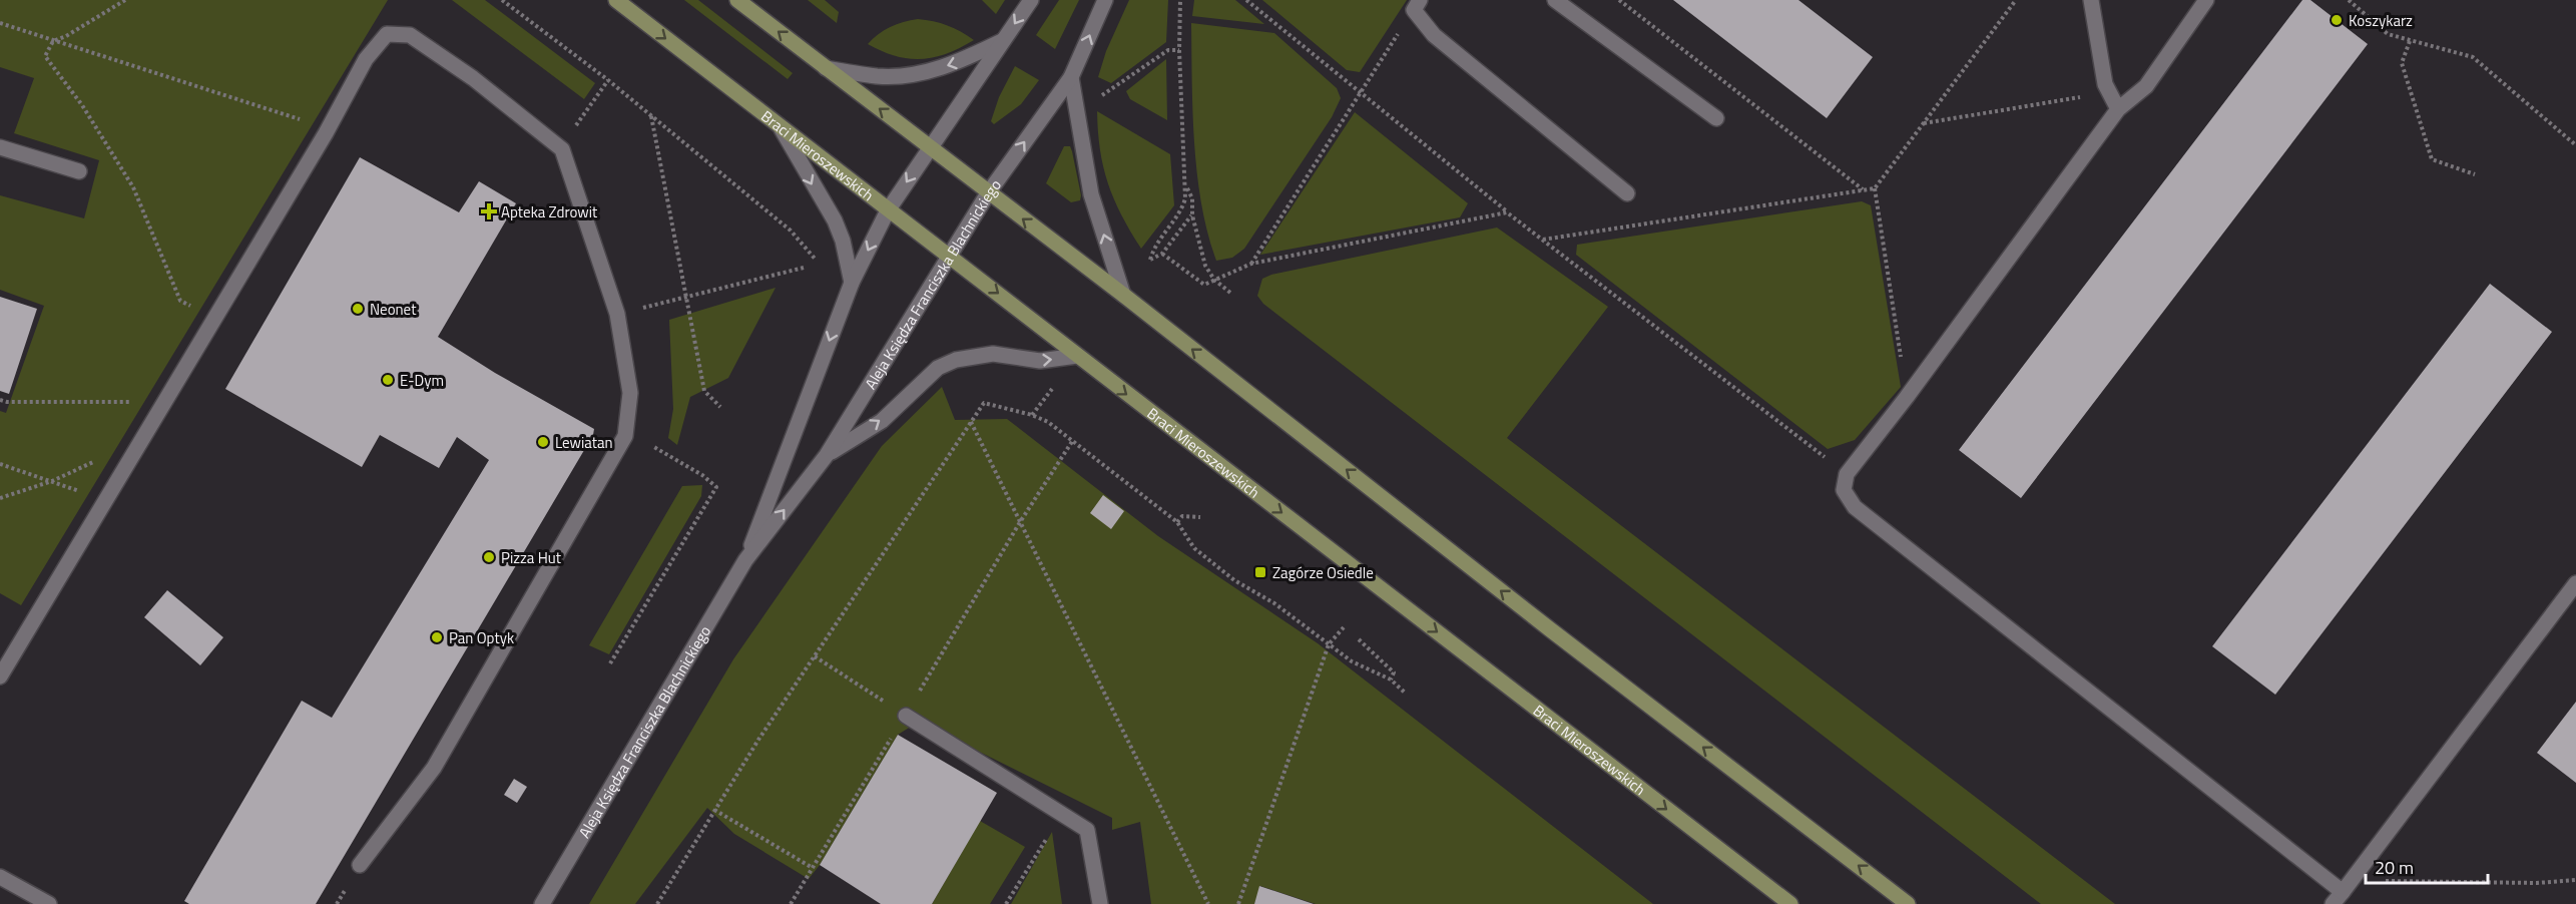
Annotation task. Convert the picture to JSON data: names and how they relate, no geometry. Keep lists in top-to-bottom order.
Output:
{
  "streets": {
    "main road": ["Braci Mieroszewskich"],
    "street": ["Aleja Księdza Franciszka Blachnickiego"]
  },
  "crossings": [
    ["Braci Mieroszewskich", "Aleja Księdza Franciszka Blachnickiego"]
  ],
  "places": {
    "other": [
      "Koszykarz",
      "Neonet",
      "E-Dym",
      "Lewiatan",
      "Pizza Hut",
      "Pan Optyk"
    ],
    "health": ["Apteka Zdrowit"],
    "transit": ["Zagórze Osiedle"]
  },
  "scale_bar": "20 m"
}
